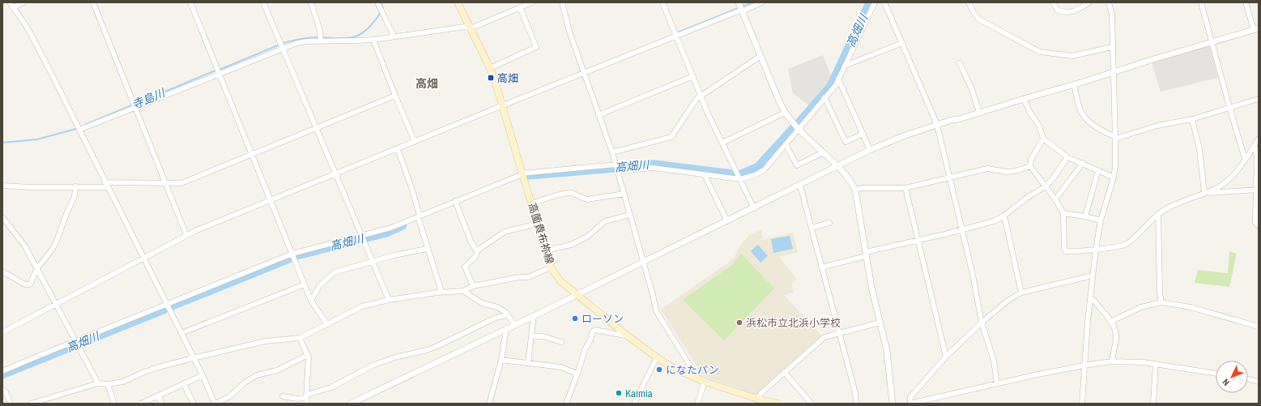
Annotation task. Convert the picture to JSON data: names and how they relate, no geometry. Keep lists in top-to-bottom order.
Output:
{
  "streets": {
    "main road": ["高薗貴布祢線"]
  },
  "districts": ["高畑"],
  "water": ["高畑川", "寺島川"],
  "places": {
    "transit": ["高畑"],
    "other": [
      "ローソン",
      "浜松市立北浜小学校",
      "になたパン",
      "Kaimia"
    ]
  },
  "north": "bottom left"
}
